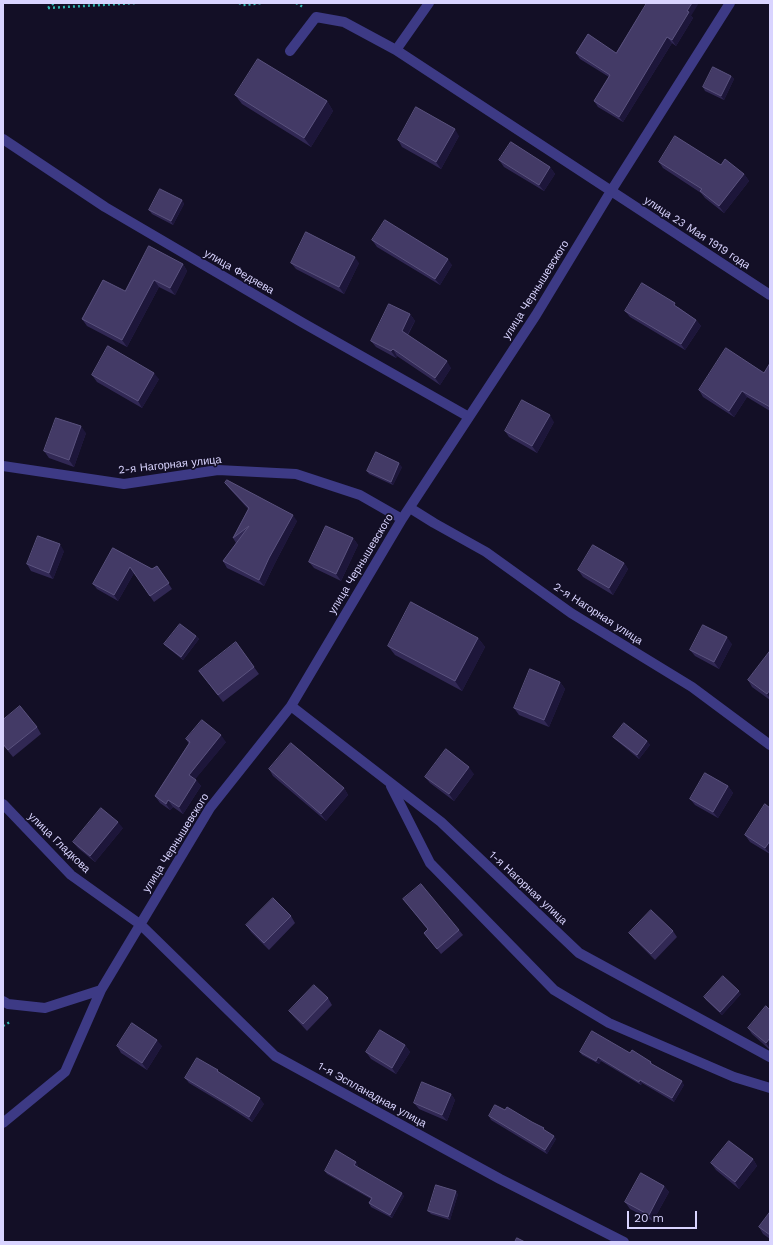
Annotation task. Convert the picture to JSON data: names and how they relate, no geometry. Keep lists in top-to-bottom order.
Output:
{
  "streets": {
    "street": [
      "улица 23 Мая 1919 года",
      "улица Федяева",
      "улица Чернышевского",
      "2-я Нагорная улица",
      "улица Гладкова",
      "1-я Нагорная улица",
      "1-я Эспланадная улица"
    ]
  },
  "crossings": [
    ["улица 23 Мая 1919 года", "улица Чернышевского"],
    ["улица Федяева", "улица Чернышевского"],
    ["улица Чернышевского", "2-я Нагорная улица"],
    ["улица Чернышевского", "улица Гладкова"],
    ["улица Чернышевского", "1-я Нагорная улица"],
    ["улица Чернышевского", "1-я Эспланадная улица"],
    ["улица Гладкова", "1-я Эспланадная улица"]
  ],
  "scale_bar": "20 m"
}
